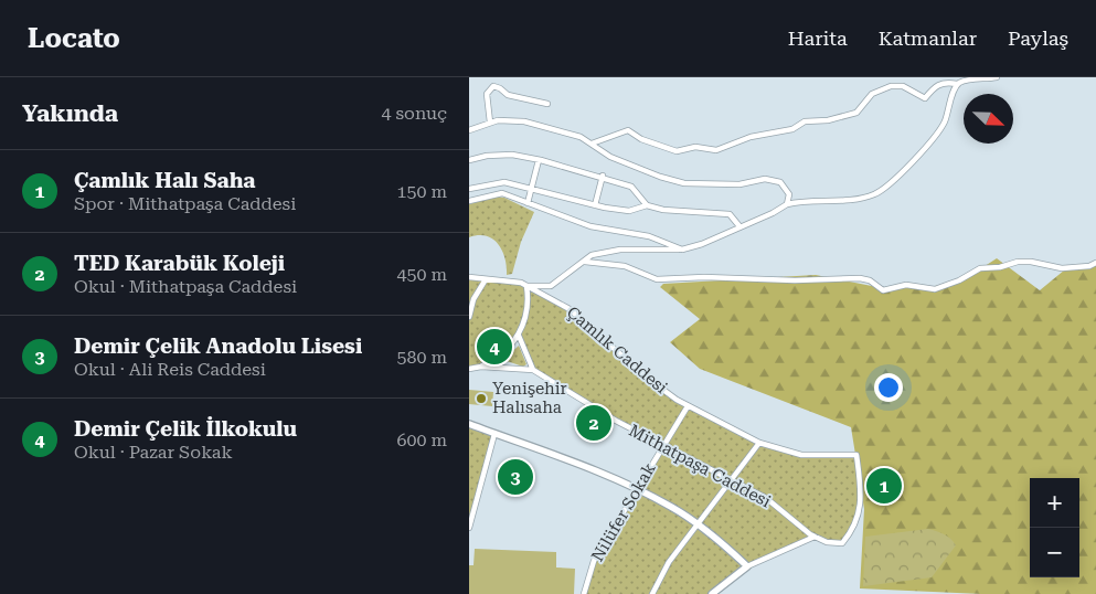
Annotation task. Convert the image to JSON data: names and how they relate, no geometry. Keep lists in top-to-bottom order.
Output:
{
  "streets": {
    "street": ["Çamlık Caddesi", "Mithatpaşa Caddesi", "Nilüfer Sokak"]
  },
  "crossings": [
    ["Çamlık Caddesi", "Mithatpaşa Caddesi"],
    ["Çamlık Caddesi", "Nilüfer Sokak"],
    ["Mithatpaşa Caddesi", "Nilüfer Sokak"]
  ],
  "places": ["Yenişehir Halısaha"],
  "north": "bottom right",
  "page": {
    "header": "Locato",
    "nav": ["Harita", "Katmanlar", "Paylaş"],
    "heading": ["Yakında", "4 sonuç"],
    "list": [
      {
        "mark": "1",
        "name": "Çamlık Halı Saha",
        "note": "Spor · Mithatpaşa Caddesi",
        "value": "150 m"
      },
      {
        "mark": "2",
        "name": "TED Karabük Koleji",
        "note": "Okul · Mithatpaşa Caddesi",
        "value": "450 m"
      },
      {
        "mark": "3",
        "name": "Demir Çelik Anadolu Lisesi",
        "note": "Okul · Ali Reis Caddesi",
        "value": "580 m"
      },
      {
        "mark": "4",
        "name": "Demir Çelik İlkokulu",
        "note": "Okul · Pazar Sokak",
        "value": "600 m"
      }
    ],
    "pins": [
      "4",
      "2",
      "3",
      "1"
    ],
    "map_buttons": ["+", "−"]
  }
}
